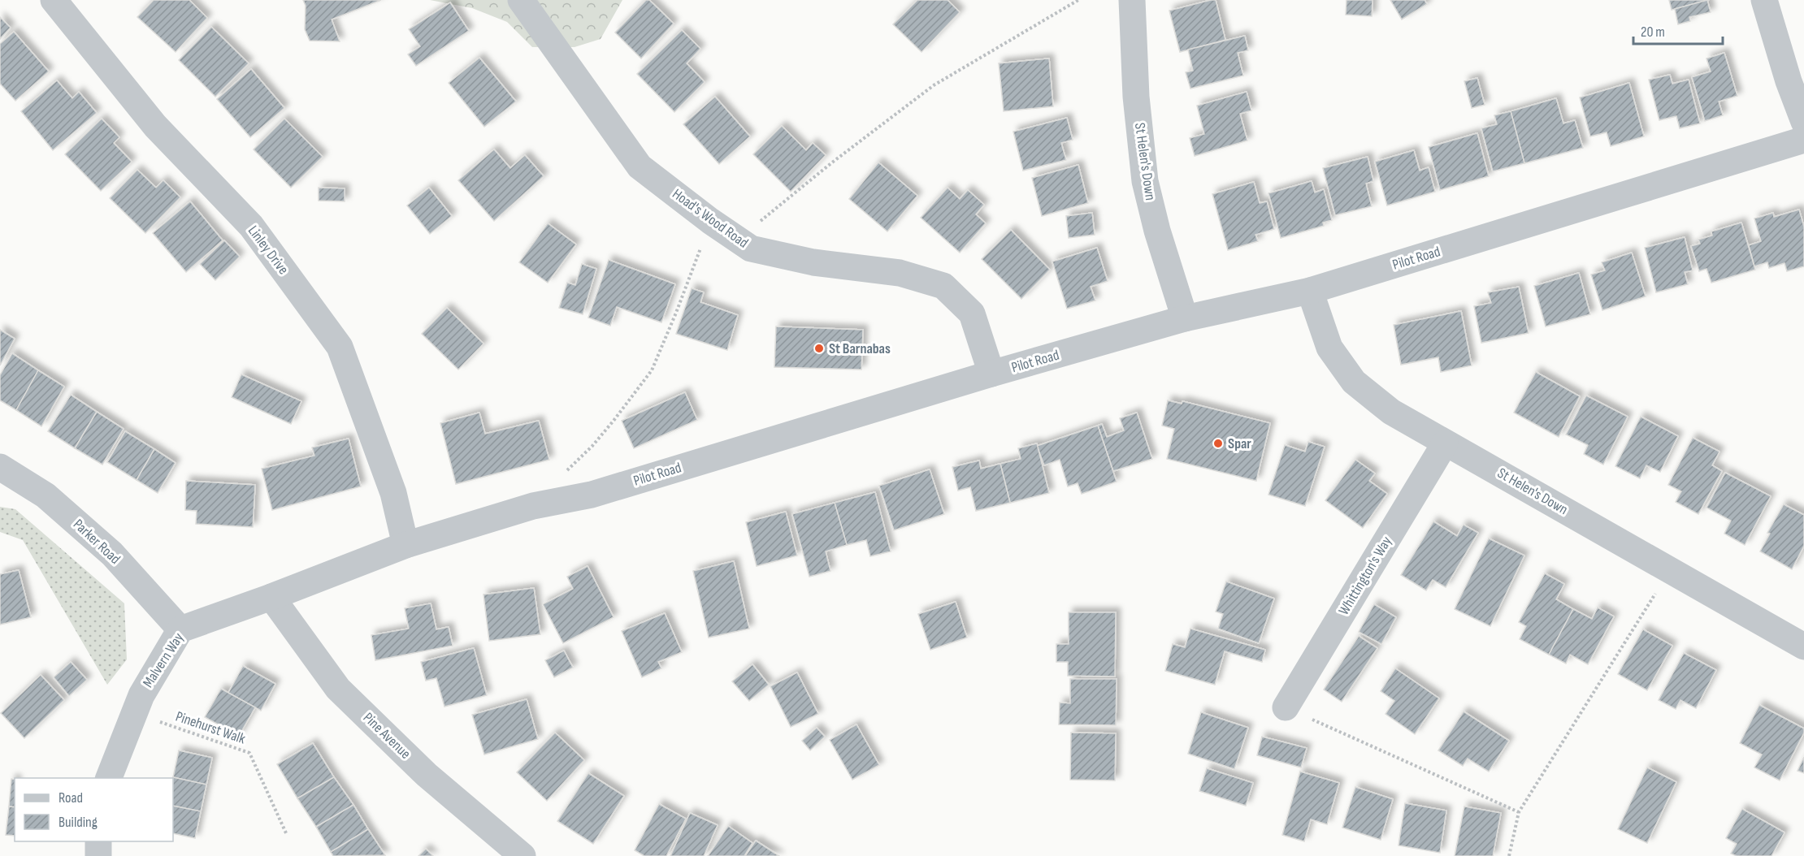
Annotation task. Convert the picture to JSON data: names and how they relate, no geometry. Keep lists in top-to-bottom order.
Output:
{
  "streets": {
    "street": [
      "St Helen's Down",
      "Hoad's Wood Road",
      "Linley Drive",
      "Pilot Road",
      "Parker Road",
      "Whittington's Way",
      "Malvern Way",
      "Pine Avenue"
    ],
    "path": ["Pinehurst Walk"]
  },
  "crossings": [
    ["St Helen's Down", "Pilot Road"],
    ["St Helen's Down", "Whittington's Way"],
    ["Hoad's Wood Road", "Pilot Road"],
    ["Linley Drive", "Pilot Road"],
    ["Pilot Road", "Malvern Way"],
    ["Pilot Road", "Pine Avenue"],
    ["Parker Road", "Malvern Way"],
    ["Malvern Way", "Pinehurst Walk"],
    ["Malvern Way", "Pine Avenue"]
  ],
  "places": ["St Barnabas", "Spar"],
  "legend": ["Road", "Building"],
  "scale_bar": "20 m"
}
